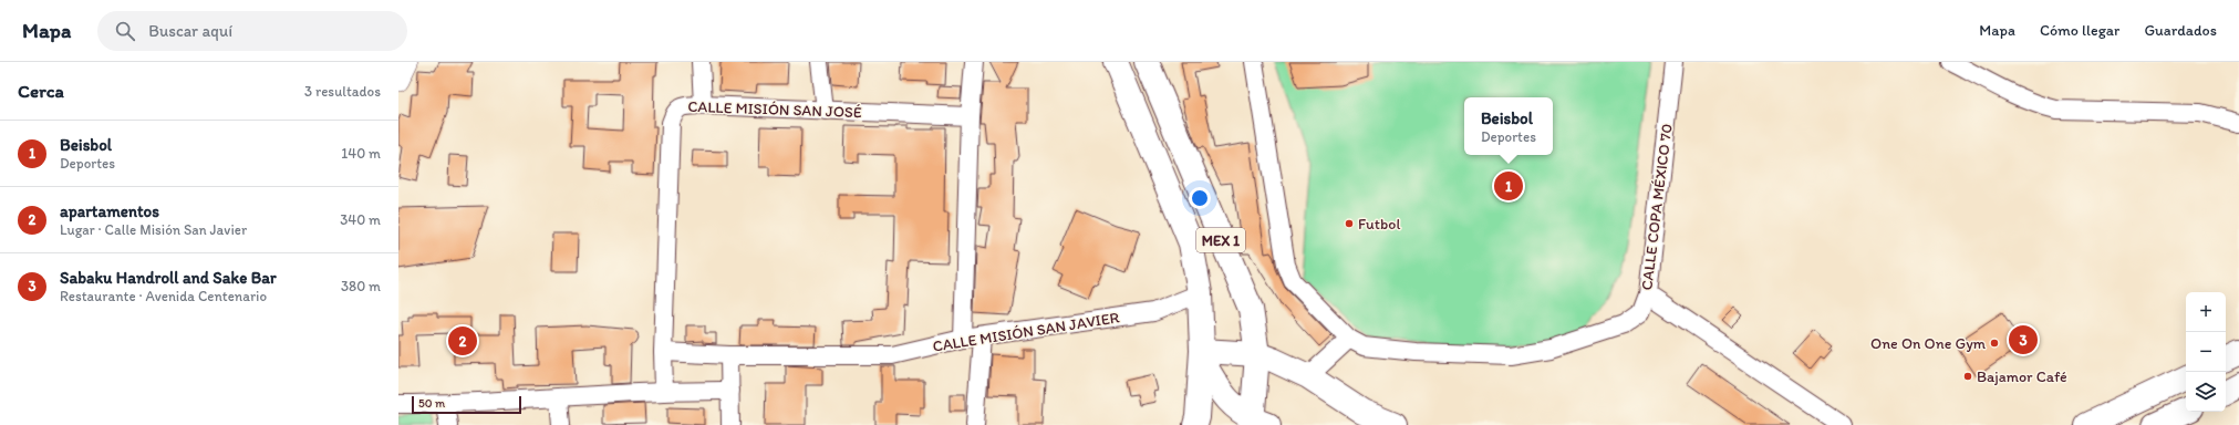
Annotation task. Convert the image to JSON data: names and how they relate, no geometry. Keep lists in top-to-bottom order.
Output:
{
  "streets": {
    "main road": ["MEX 1"],
    "street": ["CALLE MISIÓN SAN JOSÉ", "CALLE COPA MÉXICO 70", "CALLE MISIÓN SAN JAVIER"]
  },
  "crossings": [
    ["CALLE MISIÓN SAN JOSÉ", "CALLE MISIÓN SAN JAVIER"],
    ["MEX 1", "CALLE MISIÓN SAN JAVIER"]
  ],
  "places": ["Futbol", "One On One Gym", "Bajamor Café"],
  "scale_bar": "50 m",
  "page": {
    "header": "Mapa",
    "search": "Buscar aquí",
    "nav": ["Mapa", "Cómo llegar", "Guardados"],
    "heading": ["Cerca", "3 resultados"],
    "popup": ["Beisbol", "Deportes"],
    "list": [
      {
        "mark": "1",
        "name": "Beisbol",
        "note": "Deportes",
        "value": "140 m"
      },
      {
        "mark": "2",
        "name": "apartamentos",
        "note": "Lugar · Calle Misión San Javier",
        "value": "340 m"
      },
      {
        "mark": "3",
        "name": "Sabaku Handroll and Sake Bar",
        "note": "Restaurante · Avenida Centenario",
        "value": "380 m"
      }
    ],
    "pins": ["1", "3", "2"],
    "map_buttons": ["+", "−"],
    "scale": "50 m"
  }
}
